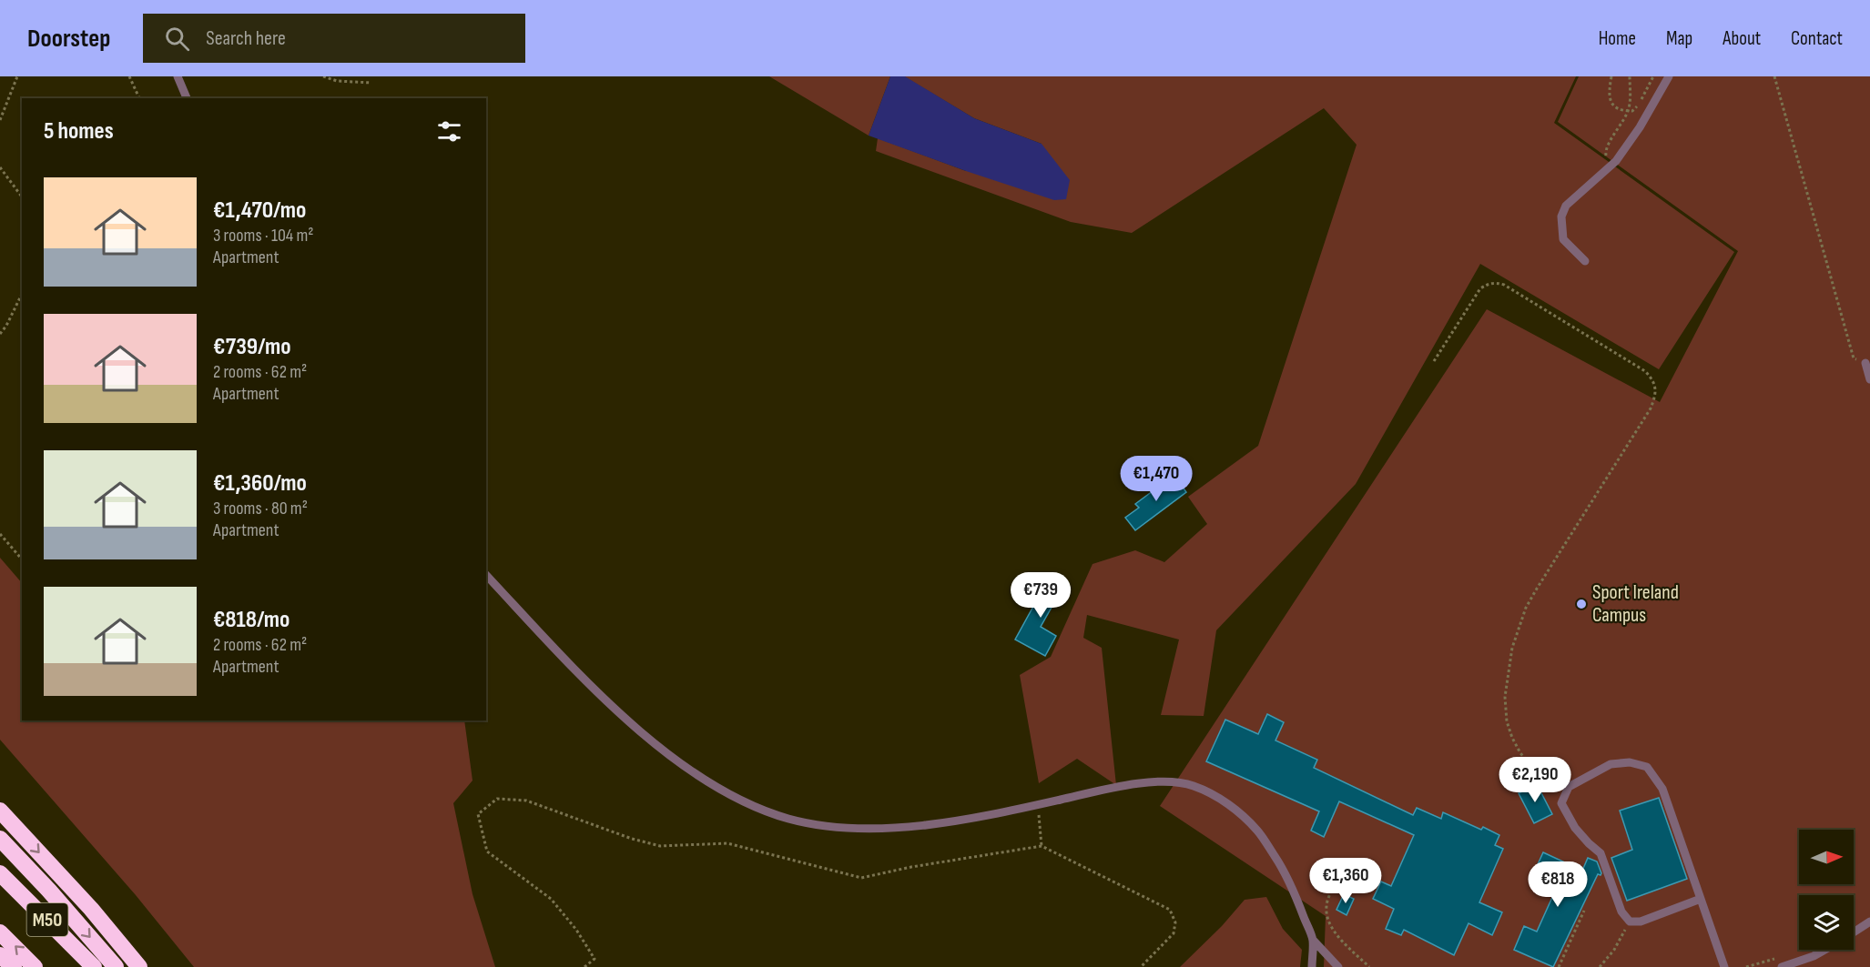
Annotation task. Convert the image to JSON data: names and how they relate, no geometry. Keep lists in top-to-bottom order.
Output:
{
  "streets": {
    "highway": ["M50"]
  },
  "places": ["Sport Ireland Campus"],
  "north": "right",
  "page": {
    "header": "Doorstep",
    "search": "Search here",
    "nav": [
      "Home",
      "Map",
      "About",
      "Contact"
    ],
    "heading": "5 homes",
    "list": [
      {
        "name": "€1,470/mo",
        "note": "3 rooms · 104 m² · Apartment"
      },
      {
        "name": "€739/mo",
        "note": "2 rooms · 62 m² · Apartment"
      },
      {
        "name": "€1,360/mo",
        "note": "3 rooms · 80 m² · Apartment"
      },
      {
        "name": "€818/mo",
        "note": "2 rooms · 62 m² · Apartment"
      }
    ],
    "price": [
      "€1,470",
      "€739",
      "€2,190",
      "€1,360",
      "€818"
    ]
  }
}
